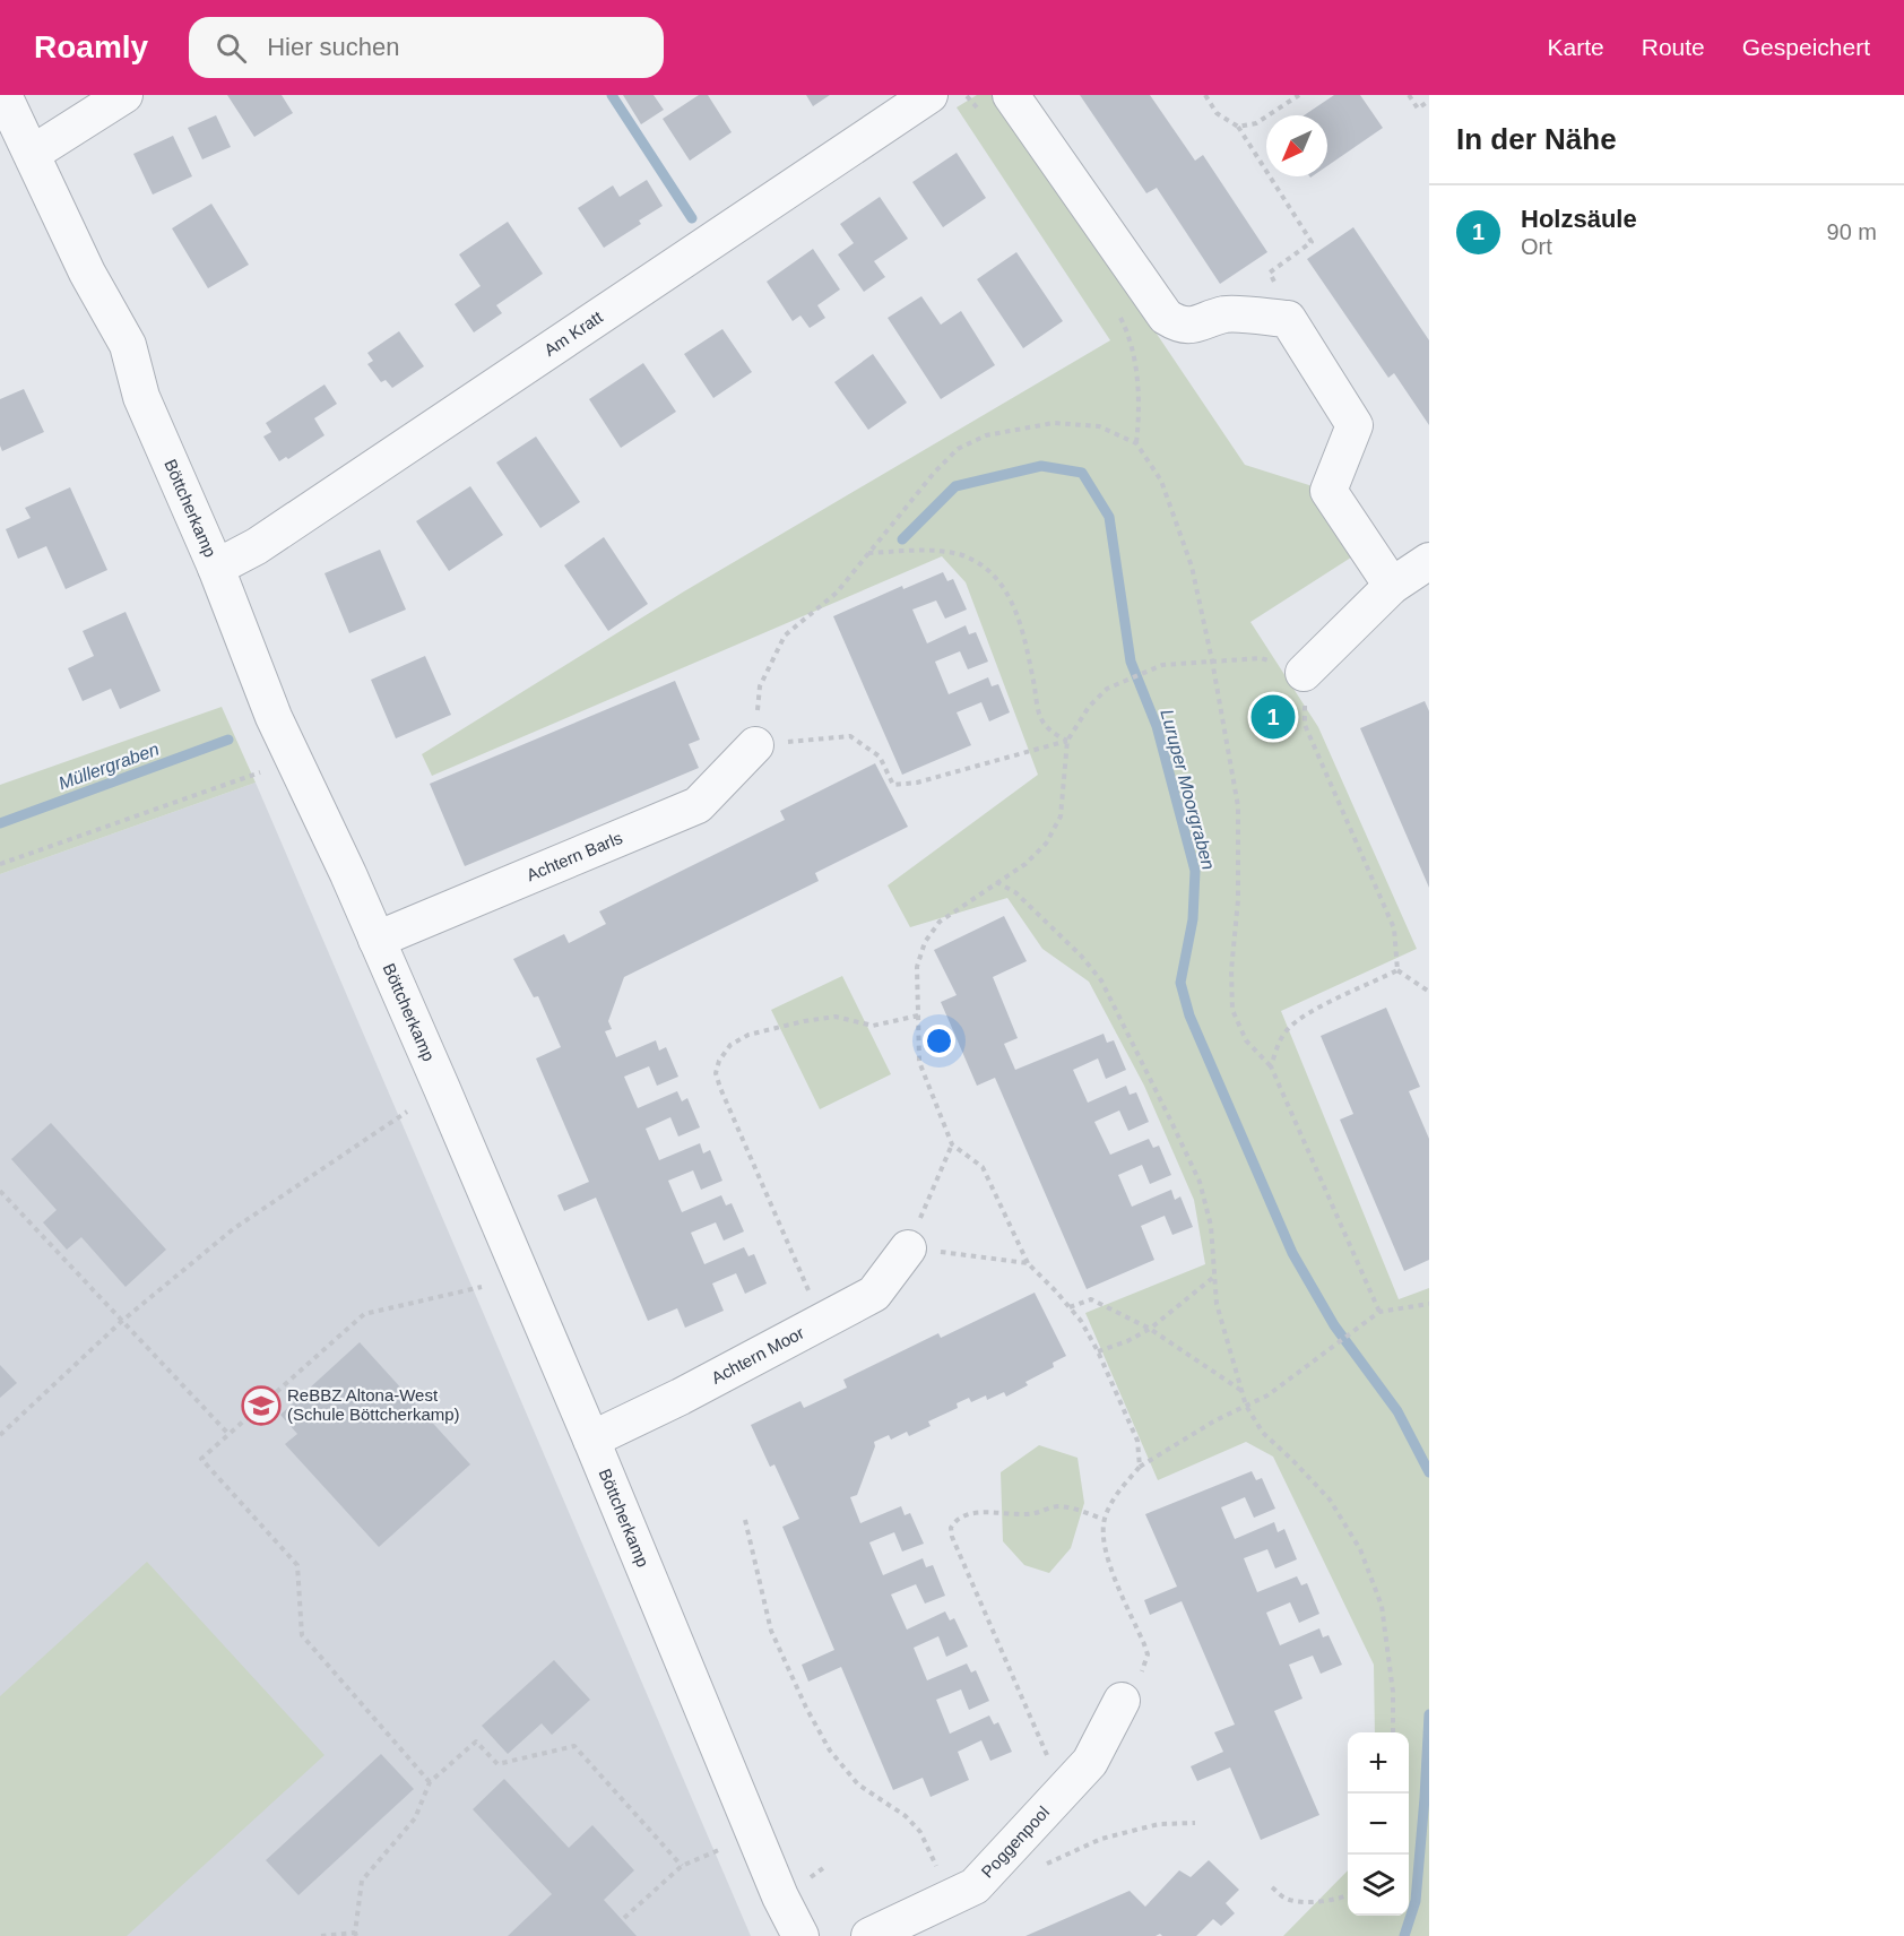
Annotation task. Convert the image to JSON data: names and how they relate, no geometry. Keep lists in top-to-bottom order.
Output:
{
  "streets": {
    "street": [
      "Am Kratt",
      "Böttcherkamp",
      "Achtern Barls",
      "Achtern Moor",
      "Poggenpool"
    ]
  },
  "crossings": [
    ["Am Kratt", "Böttcherkamp"],
    ["Böttcherkamp", "Achtern Barls"],
    ["Böttcherkamp", "Achtern Moor"]
  ],
  "water": ["Müllergraben", "Luruper Moorgraben"],
  "places": {
    "school or university": ["ReBBZ Altona-West (Schule Böttcherkamp)"]
  },
  "north": "bottom left",
  "page": {
    "header": "Roamly",
    "search": "Hier suchen",
    "nav": ["Karte", "Route", "Gespeichert"],
    "heading": "In der Nähe",
    "list": [
      {
        "mark": "1",
        "name": "Holzsäule",
        "note": "Ort",
        "value": "90 m"
      }
    ],
    "pins": "1",
    "map_buttons": ["+", "−"]
  }
}
